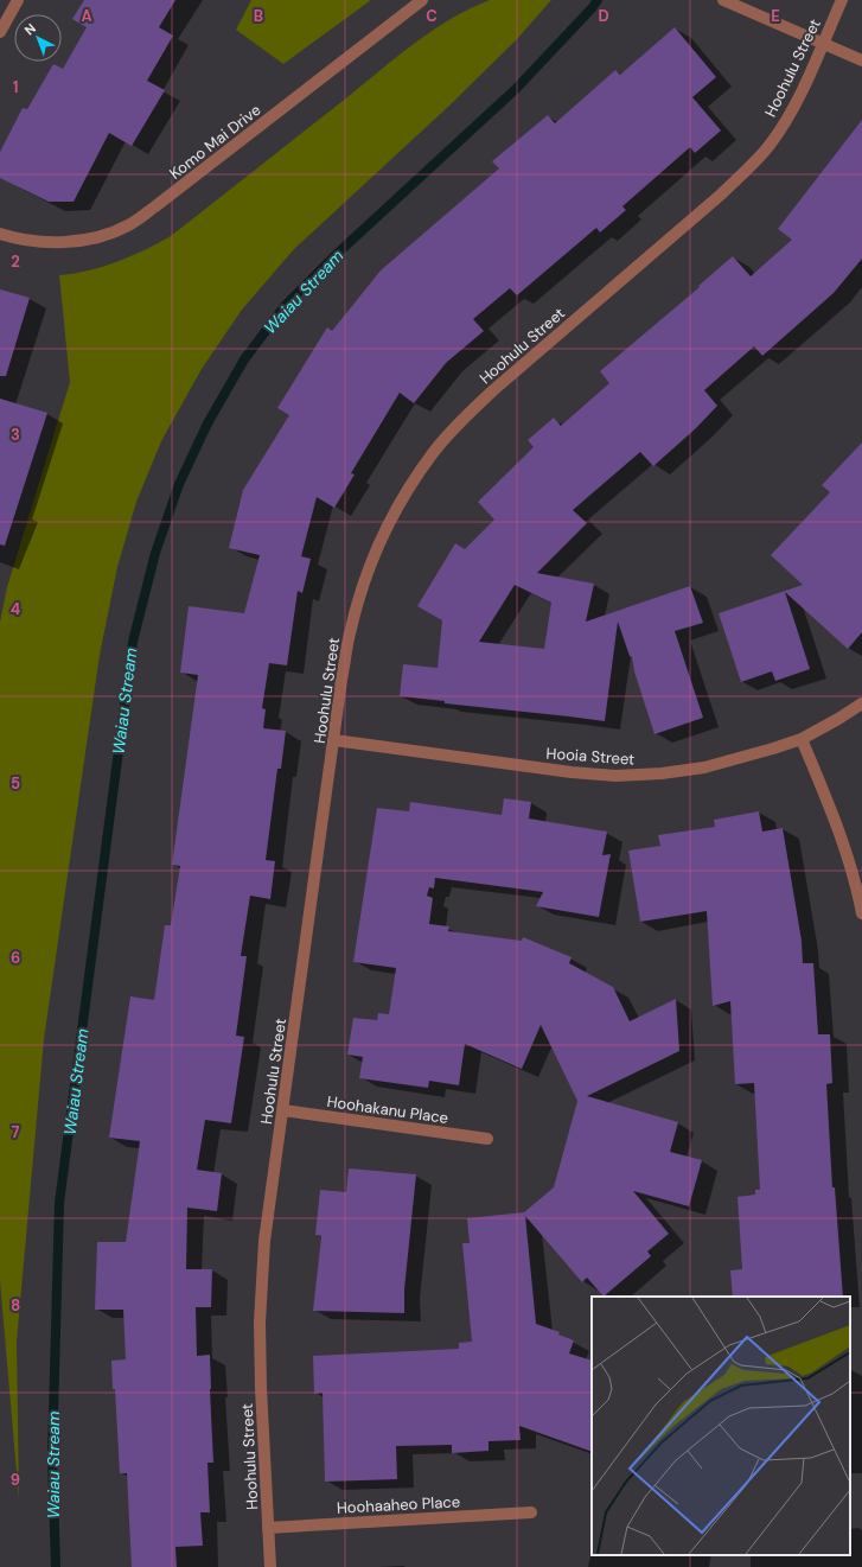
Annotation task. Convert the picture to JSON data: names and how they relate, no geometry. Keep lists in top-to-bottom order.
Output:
{
  "streets": {
    "street": [
      "Hoohulu Street",
      "Komo Mai Drive",
      "Hooia Street",
      "Hoohakanu Place",
      "Hoohaaheo Place"
    ]
  },
  "crossings": [
    ["Hoohulu Street", "Hooia Street"],
    ["Hoohulu Street", "Hoohakanu Place"],
    ["Hoohulu Street", "Hoohaaheo Place"]
  ],
  "water": ["Waiau Stream"],
  "north": "top left",
  "grid": {
    "columns": [
      "A",
      "B",
      "C",
      "D",
      "E"
    ],
    "rows": [
      "1",
      "2",
      "3",
      "4",
      "5",
      "6",
      "7",
      "8",
      "9"
    ]
  }
}
